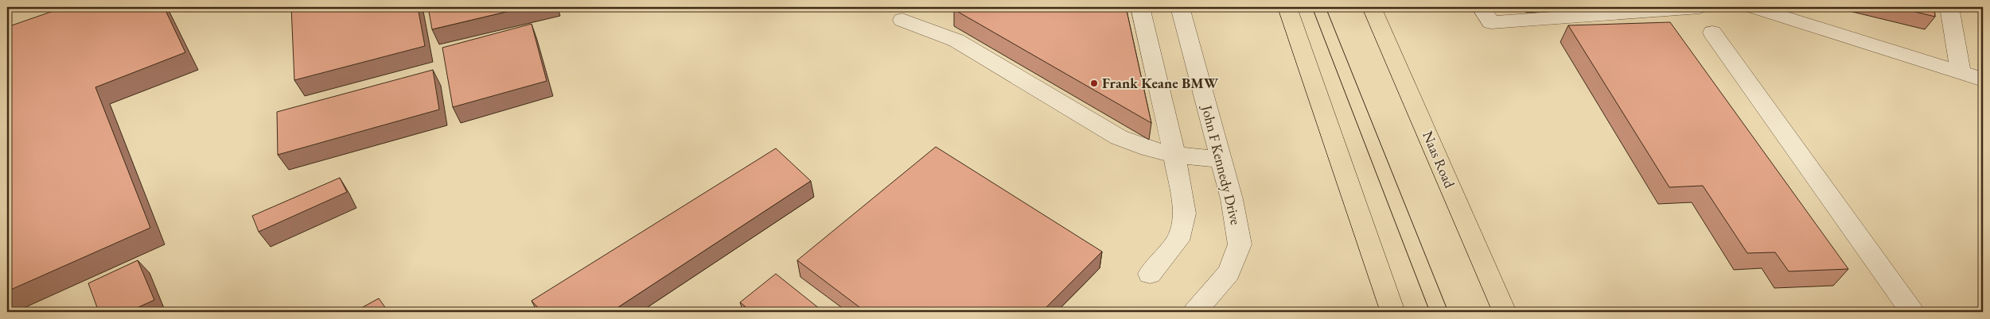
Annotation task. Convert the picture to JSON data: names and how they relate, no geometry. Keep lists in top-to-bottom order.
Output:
{
  "streets": {
    "main road": ["Naas Road"],
    "street": ["John F Kennedy Drive"]
  },
  "places": ["Frank Keane BMW"]
}
